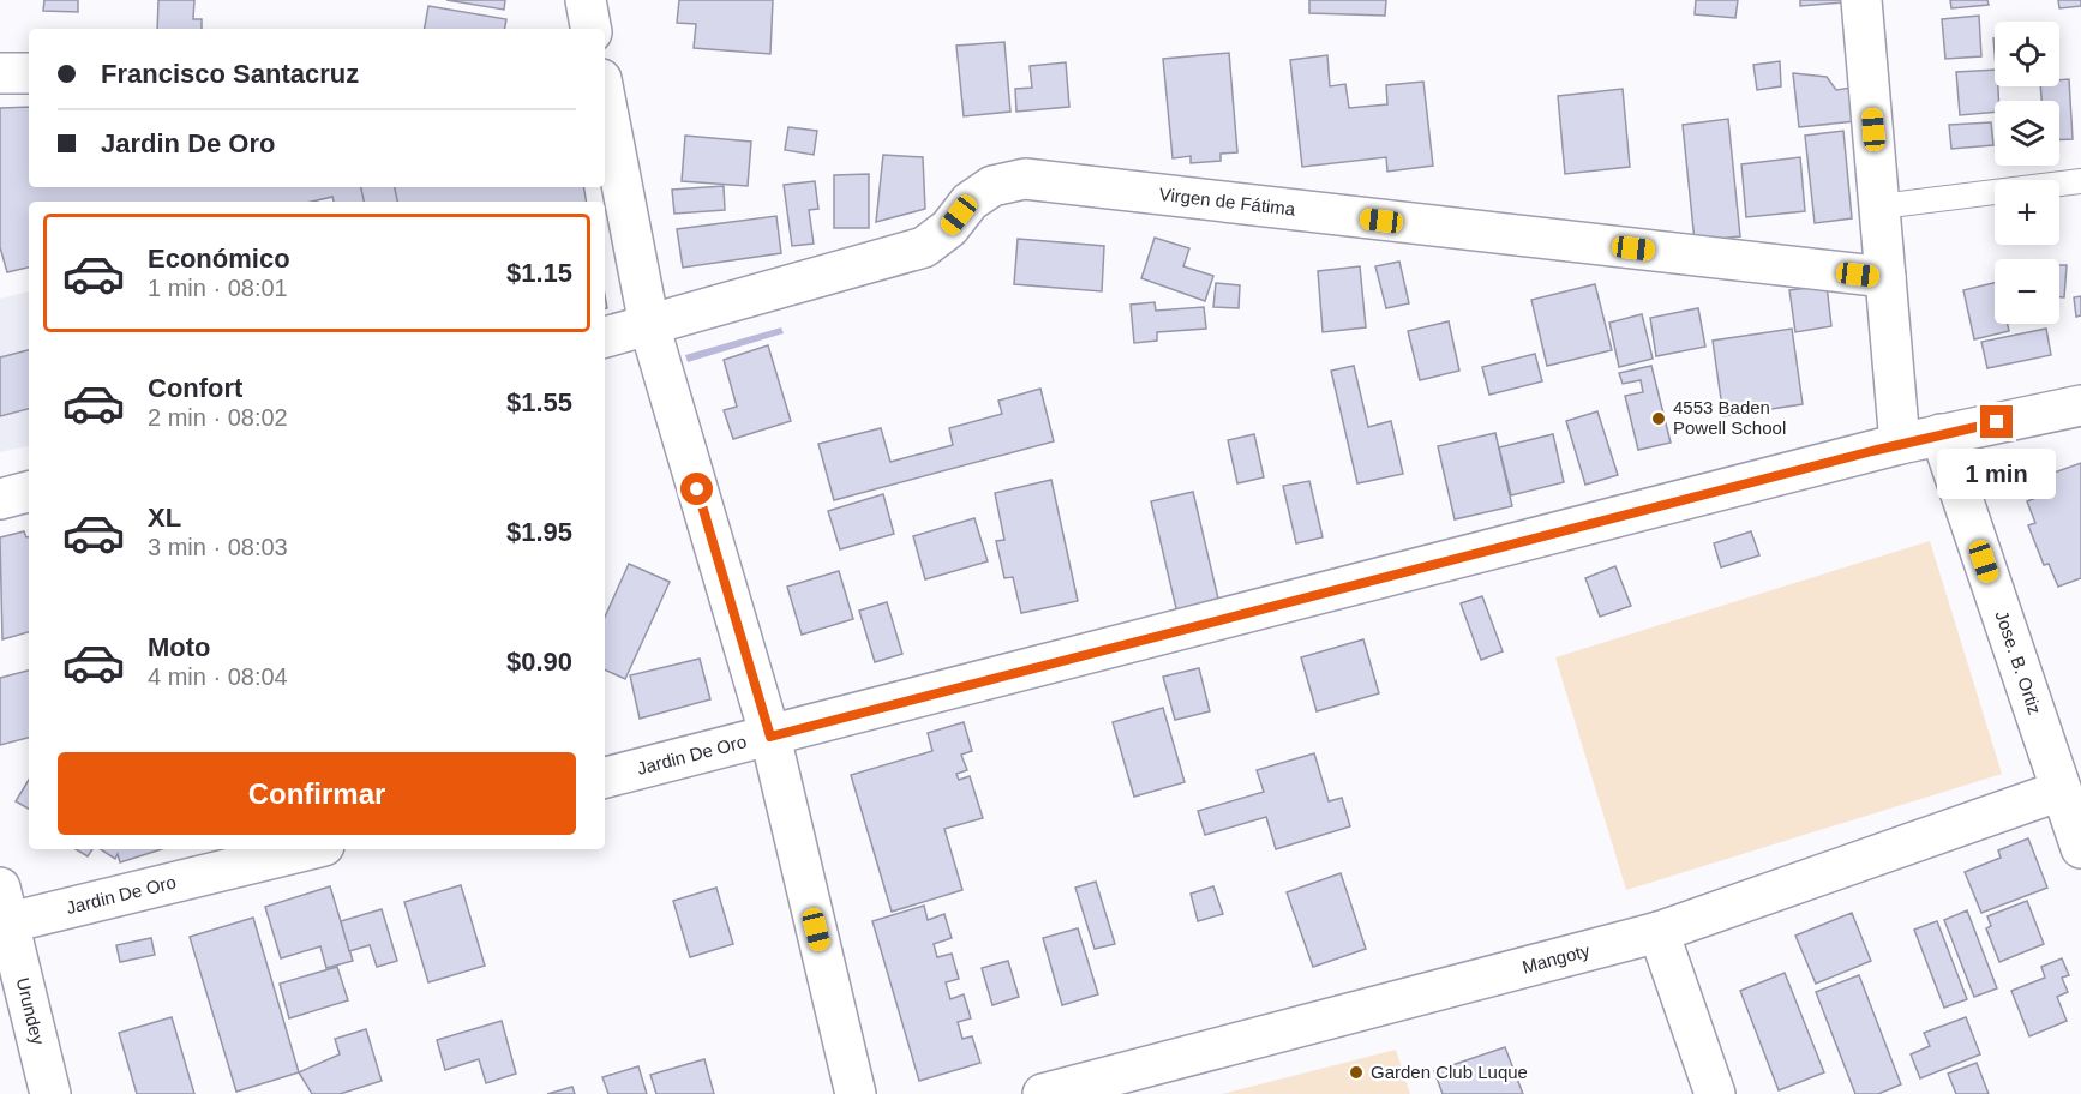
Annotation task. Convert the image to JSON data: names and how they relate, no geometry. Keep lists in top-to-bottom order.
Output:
{
  "streets": {
    "street": [
      "Virgen de Fátima",
      "Jose. B. Ortiz",
      "Jardin De Oro",
      "Mangoty",
      "Urundey"
    ]
  },
  "crossings": [
    ["Jose. B. Ortiz", "Jardin De Oro"],
    ["Jose. B. Ortiz", "Mangoty"],
    ["Jardin De Oro", "Urundey"]
  ],
  "places": ["4553 Baden Powell School", "Garden Club Luque"],
  "page": {
    "map_buttons": ["+", "−"],
    "banner": ["Francisco Santacruz", "Jardin De Oro"],
    "list": [
      {
        "name": "Económico",
        "note": "1 min · 08:01",
        "value": "$1.15"
      },
      {
        "name": "Confort",
        "note": "2 min · 08:02",
        "value": "$1.55"
      },
      {
        "name": "XL",
        "note": "3 min · 08:03",
        "value": "$1.95"
      },
      {
        "name": "Moto",
        "note": "4 min · 08:04",
        "value": "$0.90"
      }
    ],
    "bubble": "1 min",
    "buttons": "Confirmar"
  }
}
